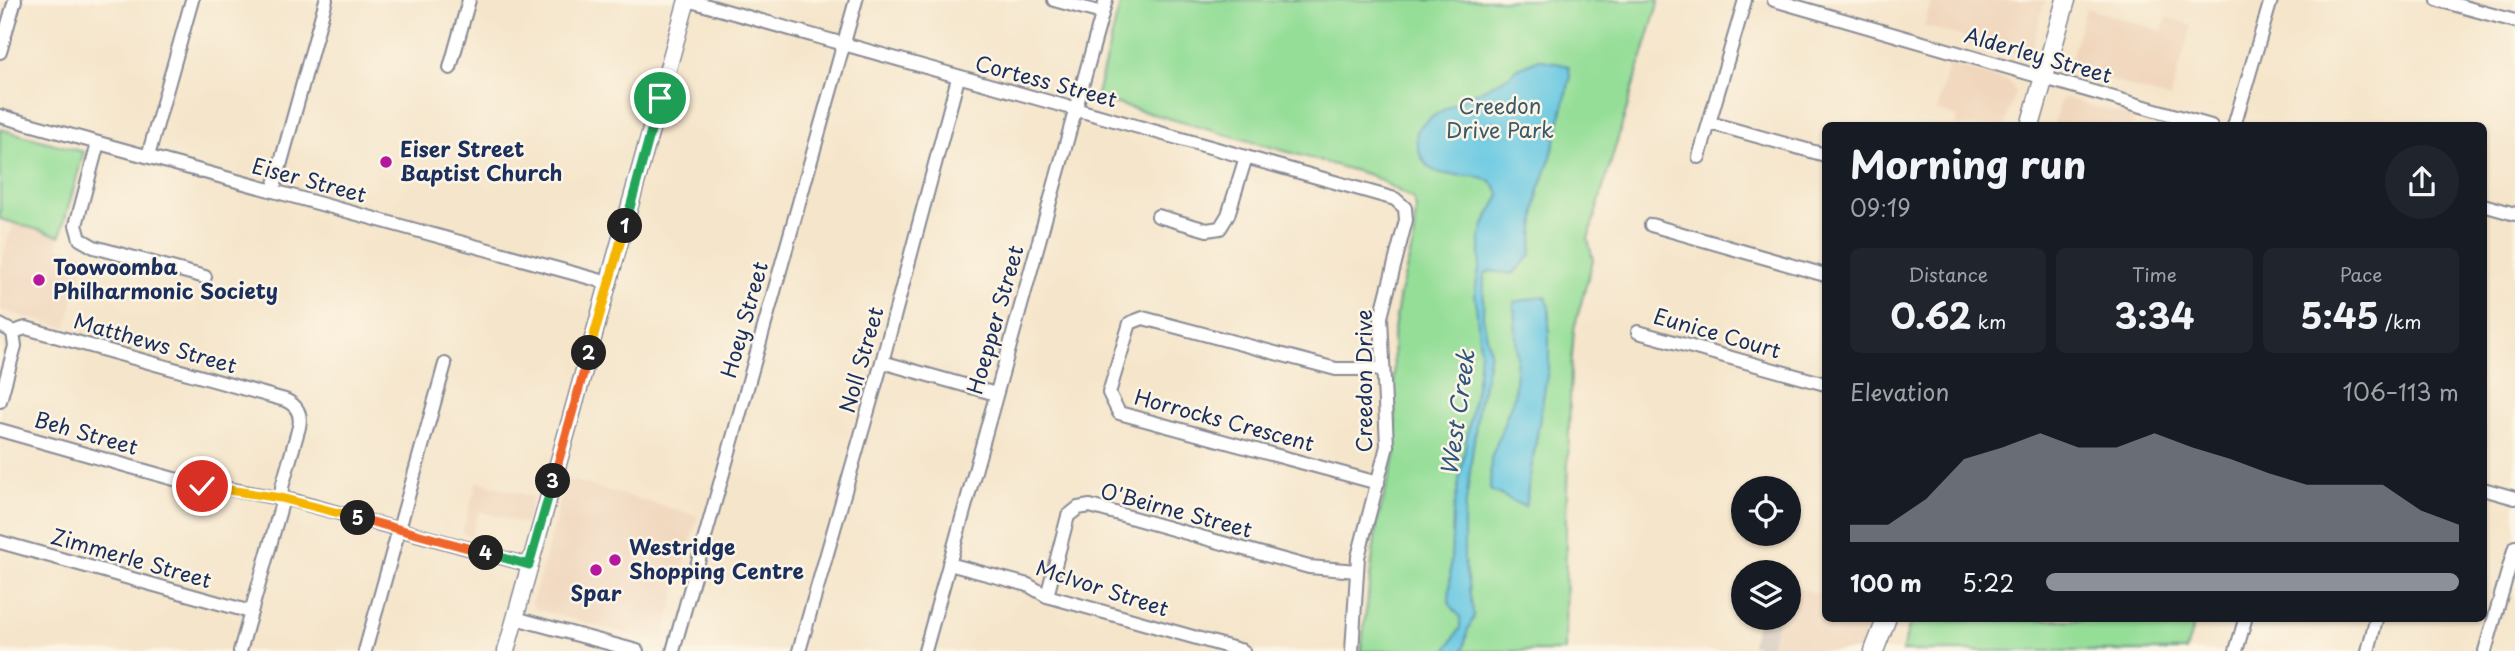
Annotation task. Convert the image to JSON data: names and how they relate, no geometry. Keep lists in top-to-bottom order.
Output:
{
  "streets": {
    "street": [
      "Alderley Street",
      "Cortess Street",
      "Eiser Street",
      "Hoey Street",
      "Hoepper Street",
      "Eunice Court",
      "Matthews Street",
      "Noll Street",
      "Creedon Drive",
      "Horrocks Crescent",
      "Beh Street",
      "O'Beirne Street",
      "Zimmerle Street",
      "McIvor Street"
    ]
  },
  "crossings": [
    ["Cortess Street", "Hoey Street"],
    ["Cortess Street", "Hoepper Street"],
    ["Cortess Street", "Noll Street"],
    ["Cortess Street", "Creedon Drive"],
    ["Hoepper Street", "McIvor Street"],
    ["Matthews Street", "Beh Street"],
    ["Creedon Drive", "Horrocks Crescent"],
    ["Creedon Drive", "O'Beirne Street"],
    ["O'Beirne Street", "McIvor Street"]
  ],
  "water": ["West Creek"],
  "parks": ["Creedon Drive Park"],
  "places": [
    "Eiser Street Baptist Church",
    "Toowoomba Philharmonic Society",
    "Westridge Shopping Centre",
    "Spar"
  ],
  "page": {
    "heading": ["Morning run", "09:19"],
    "pins": [
      "1",
      "2",
      "3",
      "5",
      "4"
    ],
    "stats": [
      ["Distance", "0.62 km"],
      ["Time", "3:34"],
      ["Pace", "5:45 /km"]
    ],
    "chart": ["Elevation", "106–113 m"],
    "list": [
      {
        "name": "100 m",
        "note": "5:22"
      }
    ]
  }
}
